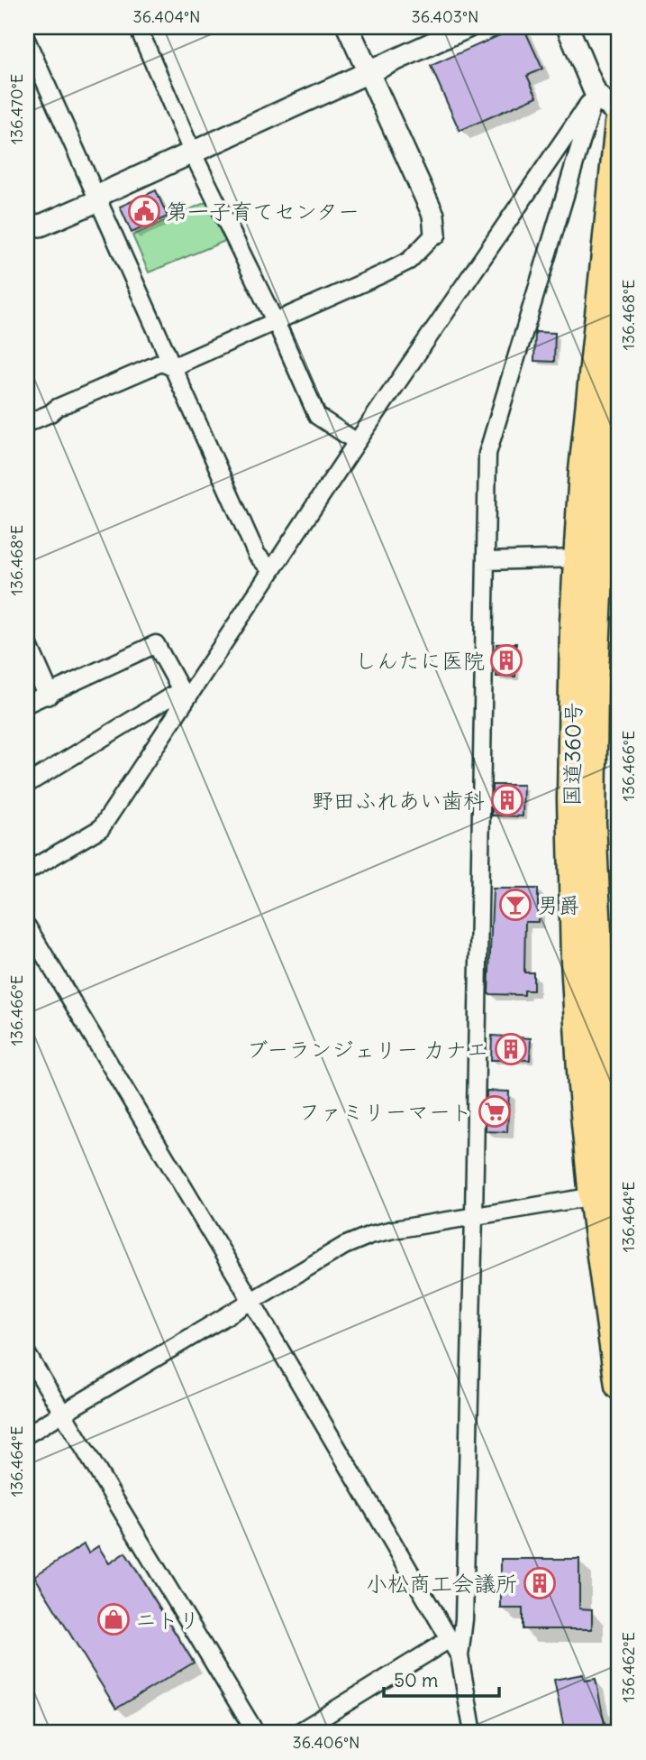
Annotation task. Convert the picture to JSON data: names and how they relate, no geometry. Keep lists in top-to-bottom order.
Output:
{
  "streets": {
    "highway": ["国道360号"]
  },
  "places": {
    "public building": ["第一子育てセンター"],
    "building": [
      "しんたに医院",
      "野田ふれあい歯科",
      "ブーランジェリー カナエ",
      "小松商工会議所"
    ],
    "bar": ["男爵"],
    "supermarket": ["ファミリーマート"],
    "shop": ["ニトリ"]
  },
  "scale_bar": "50 m",
  "coordinates": [
    "36.404°N",
    "36.403°N",
    "136.470°E",
    "136.468°E",
    "136.466°E",
    "136.464°E",
    "136.462°E",
    "36.406°N"
  ]
}
